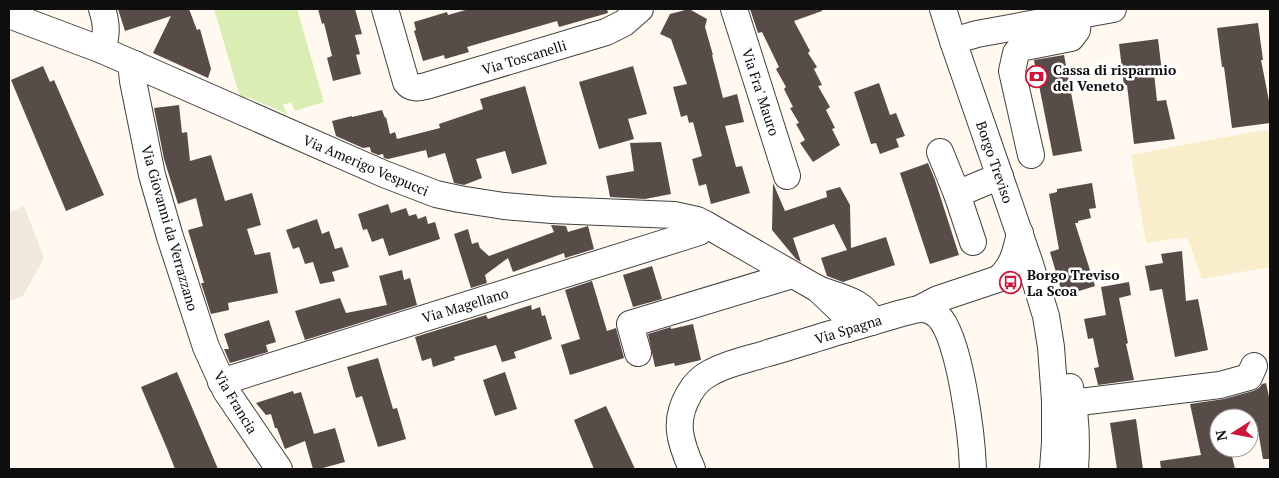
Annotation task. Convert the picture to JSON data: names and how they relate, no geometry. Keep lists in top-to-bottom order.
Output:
{
  "streets": {
    "street": [
      "Via Toscanelli",
      "Via Fra' Mauro",
      "Borgo Treviso",
      "Via Amerigo Vespucci",
      "Via Giovanni da Verrazzano",
      "Via Magellano",
      "Via Spagna",
      "Via Francia"
    ]
  },
  "crossings": [
    ["Borgo Treviso", "Via Spagna"],
    ["Via Amerigo Vespucci", "Via Giovanni da Verrazzano"],
    ["Via Amerigo Vespucci", "Via Magellano"],
    ["Via Giovanni da Verrazzano", "Via Francia"],
    ["Via Magellano", "Via Francia"]
  ],
  "places": {
    "bank": ["Cassa di risparmio del Veneto"],
    "bus stop": ["Borgo Treviso La Scoa"]
  },
  "north": "left"
}
